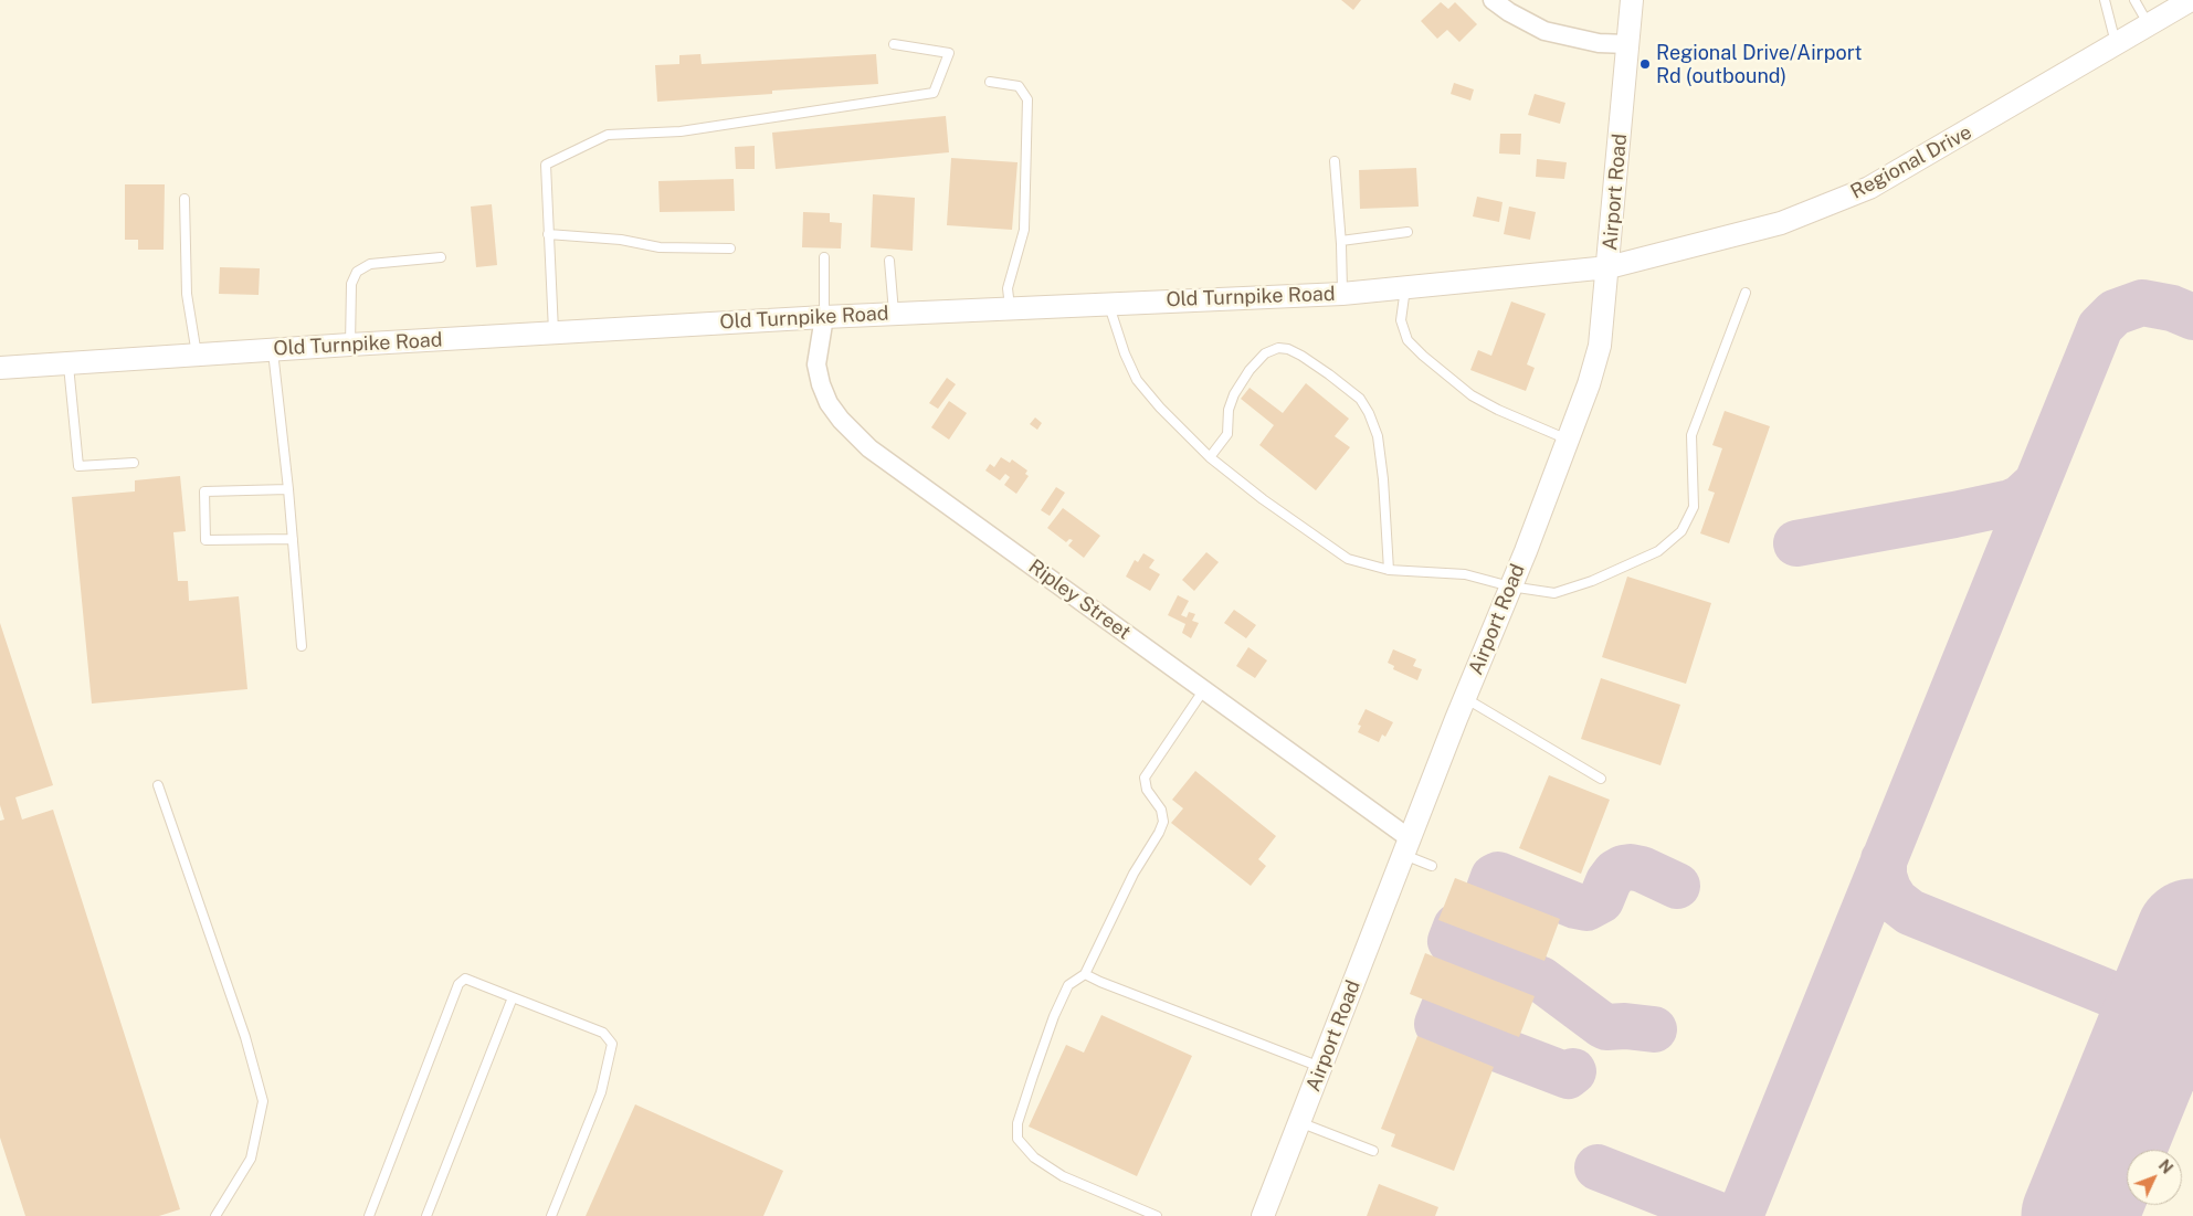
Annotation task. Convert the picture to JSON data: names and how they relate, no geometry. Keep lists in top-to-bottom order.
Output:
{
  "streets": {
    "street": [
      "Regional Drive",
      "Airport Road",
      "Old Turnpike Road",
      "Ripley Street"
    ]
  },
  "crossings": [
    ["Regional Drive", "Airport Road"],
    ["Regional Drive", "Old Turnpike Road"],
    ["Airport Road", "Old Turnpike Road"],
    ["Airport Road", "Ripley Street"],
    ["Old Turnpike Road", "Ripley Street"]
  ],
  "places": ["Regional Drive/Airport Rd (outbound)"],
  "north": "top right"
}
